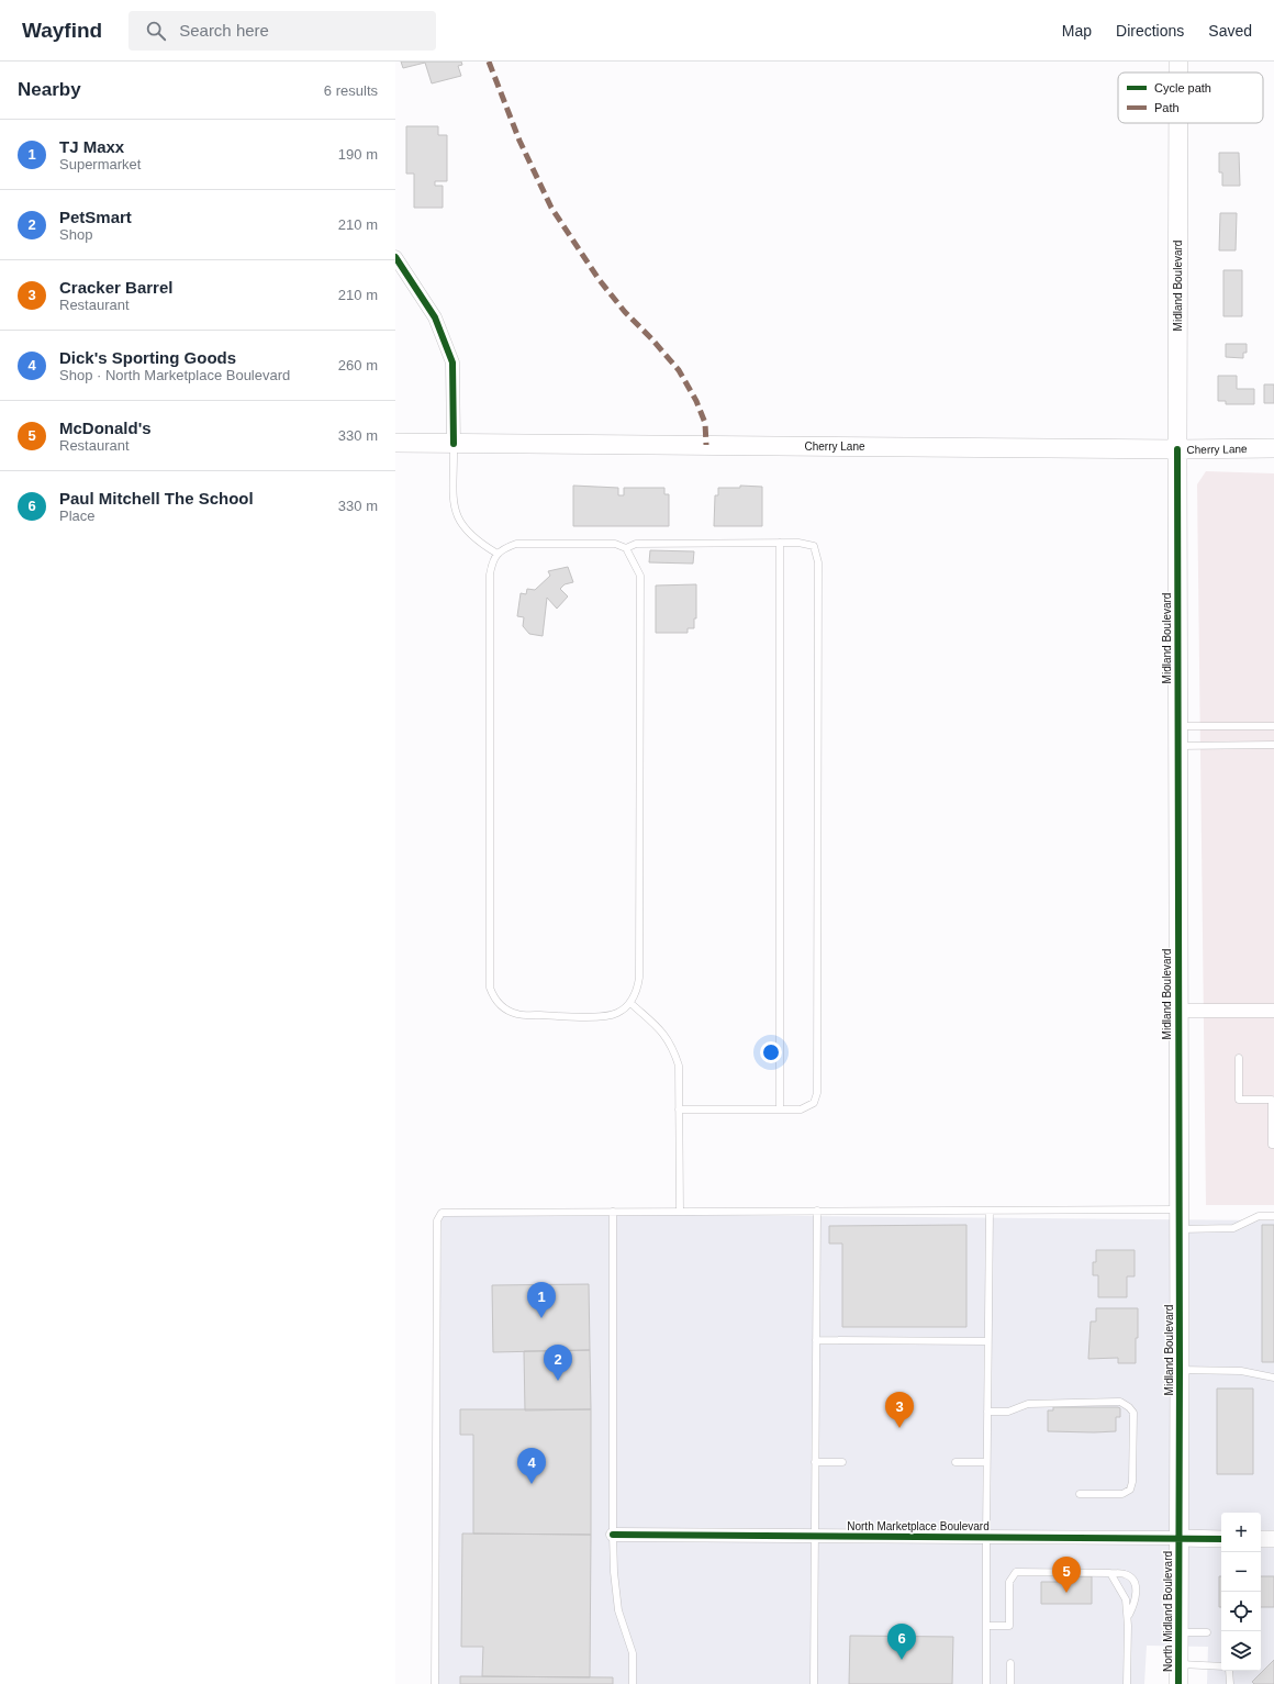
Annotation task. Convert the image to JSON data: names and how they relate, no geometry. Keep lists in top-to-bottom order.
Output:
{
  "streets": {
    "main road": ["Midland Boulevard", "Cherry Lane", "North Midland Boulevard"],
    "street": ["North Marketplace Boulevard"]
  },
  "crossings": [
    ["Midland Boulevard", "Cherry Lane"],
    ["Midland Boulevard", "North Marketplace Boulevard"],
    ["Midland Boulevard", "North Midland Boulevard"],
    ["North Marketplace Boulevard", "North Midland Boulevard"]
  ],
  "legend": ["Cycle path", "Path"],
  "page": {
    "header": "Wayfind",
    "search": "Search here",
    "nav": ["Map", "Directions", "Saved"],
    "heading": ["Nearby", "6 results"],
    "list": [
      {
        "mark": "1",
        "name": "TJ Maxx",
        "note": "Supermarket",
        "value": "190 m"
      },
      {
        "mark": "2",
        "name": "PetSmart",
        "note": "Shop",
        "value": "210 m"
      },
      {
        "mark": "3",
        "name": "Cracker Barrel",
        "note": "Restaurant",
        "value": "210 m"
      },
      {
        "mark": "4",
        "name": "Dick's Sporting Goods",
        "note": "Shop · North Marketplace Boulevard",
        "value": "260 m"
      },
      {
        "mark": "5",
        "name": "McDonald's",
        "note": "Restaurant",
        "value": "330 m"
      },
      {
        "mark": "6",
        "name": "Paul Mitchell The School",
        "note": "Place",
        "value": "330 m"
      }
    ],
    "pins": [
      "1",
      "2",
      "3",
      "4",
      "5",
      "6"
    ],
    "map_buttons": ["+", "−"]
  }
}
